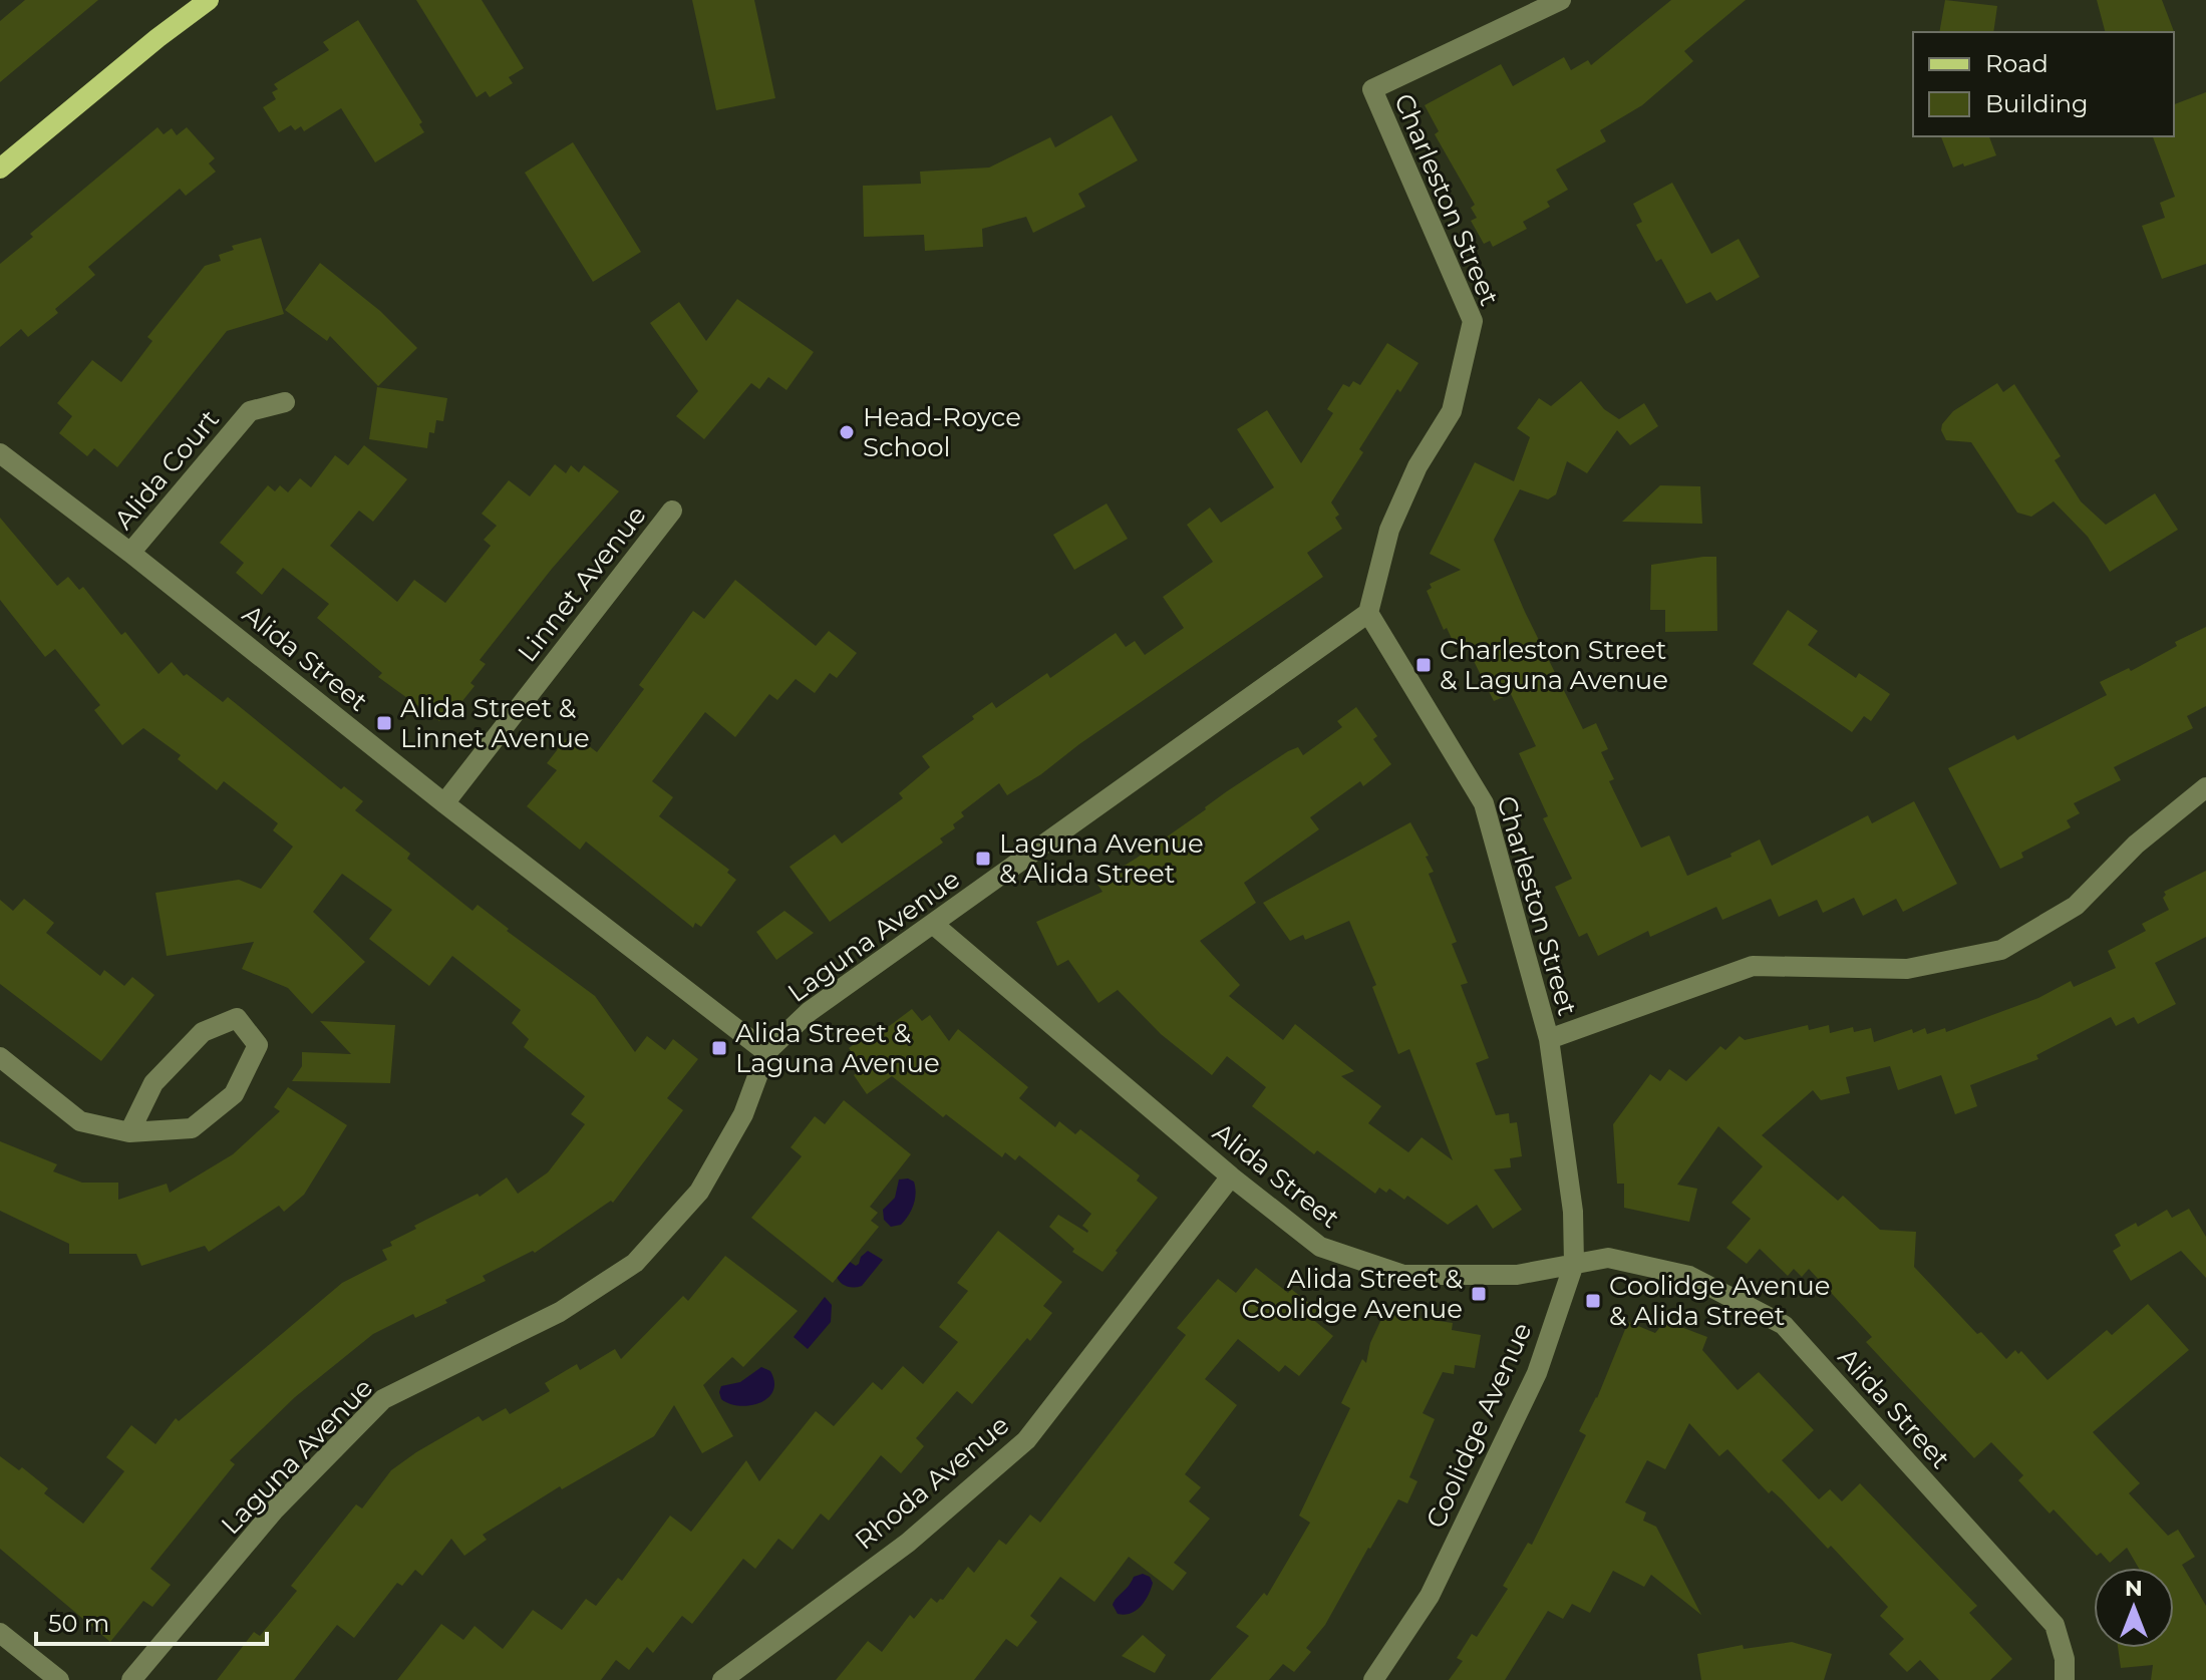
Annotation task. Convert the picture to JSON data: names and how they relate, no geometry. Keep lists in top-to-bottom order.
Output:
{
  "streets": {
    "street": [
      "Charleston Street",
      "Alida Court",
      "Linnet Avenue",
      "Alida Street",
      "Laguna Avenue",
      "Coolidge Avenue",
      "Rhoda Avenue"
    ]
  },
  "crossings": [
    ["Charleston Street", "Laguna Avenue"],
    ["Charleston Street", "Coolidge Avenue"],
    ["Alida Court", "Alida Street"],
    ["Linnet Avenue", "Alida Street"],
    ["Alida Street", "Laguna Avenue"],
    ["Alida Street", "Coolidge Avenue"],
    ["Alida Street", "Rhoda Avenue"]
  ],
  "places": {
    "other": ["Head-Royce School"],
    "transit": [
      "Charleston Street & Laguna Avenue",
      "Alida Street & Linnet Avenue",
      "Laguna Avenue & Alida Street",
      "Alida Street & Laguna Avenue",
      "Alida Street & Coolidge Avenue",
      "Coolidge Avenue & Alida Street"
    ]
  },
  "legend": ["Road", "Building"],
  "scale_bar": "50 m",
  "north": "top"
}
